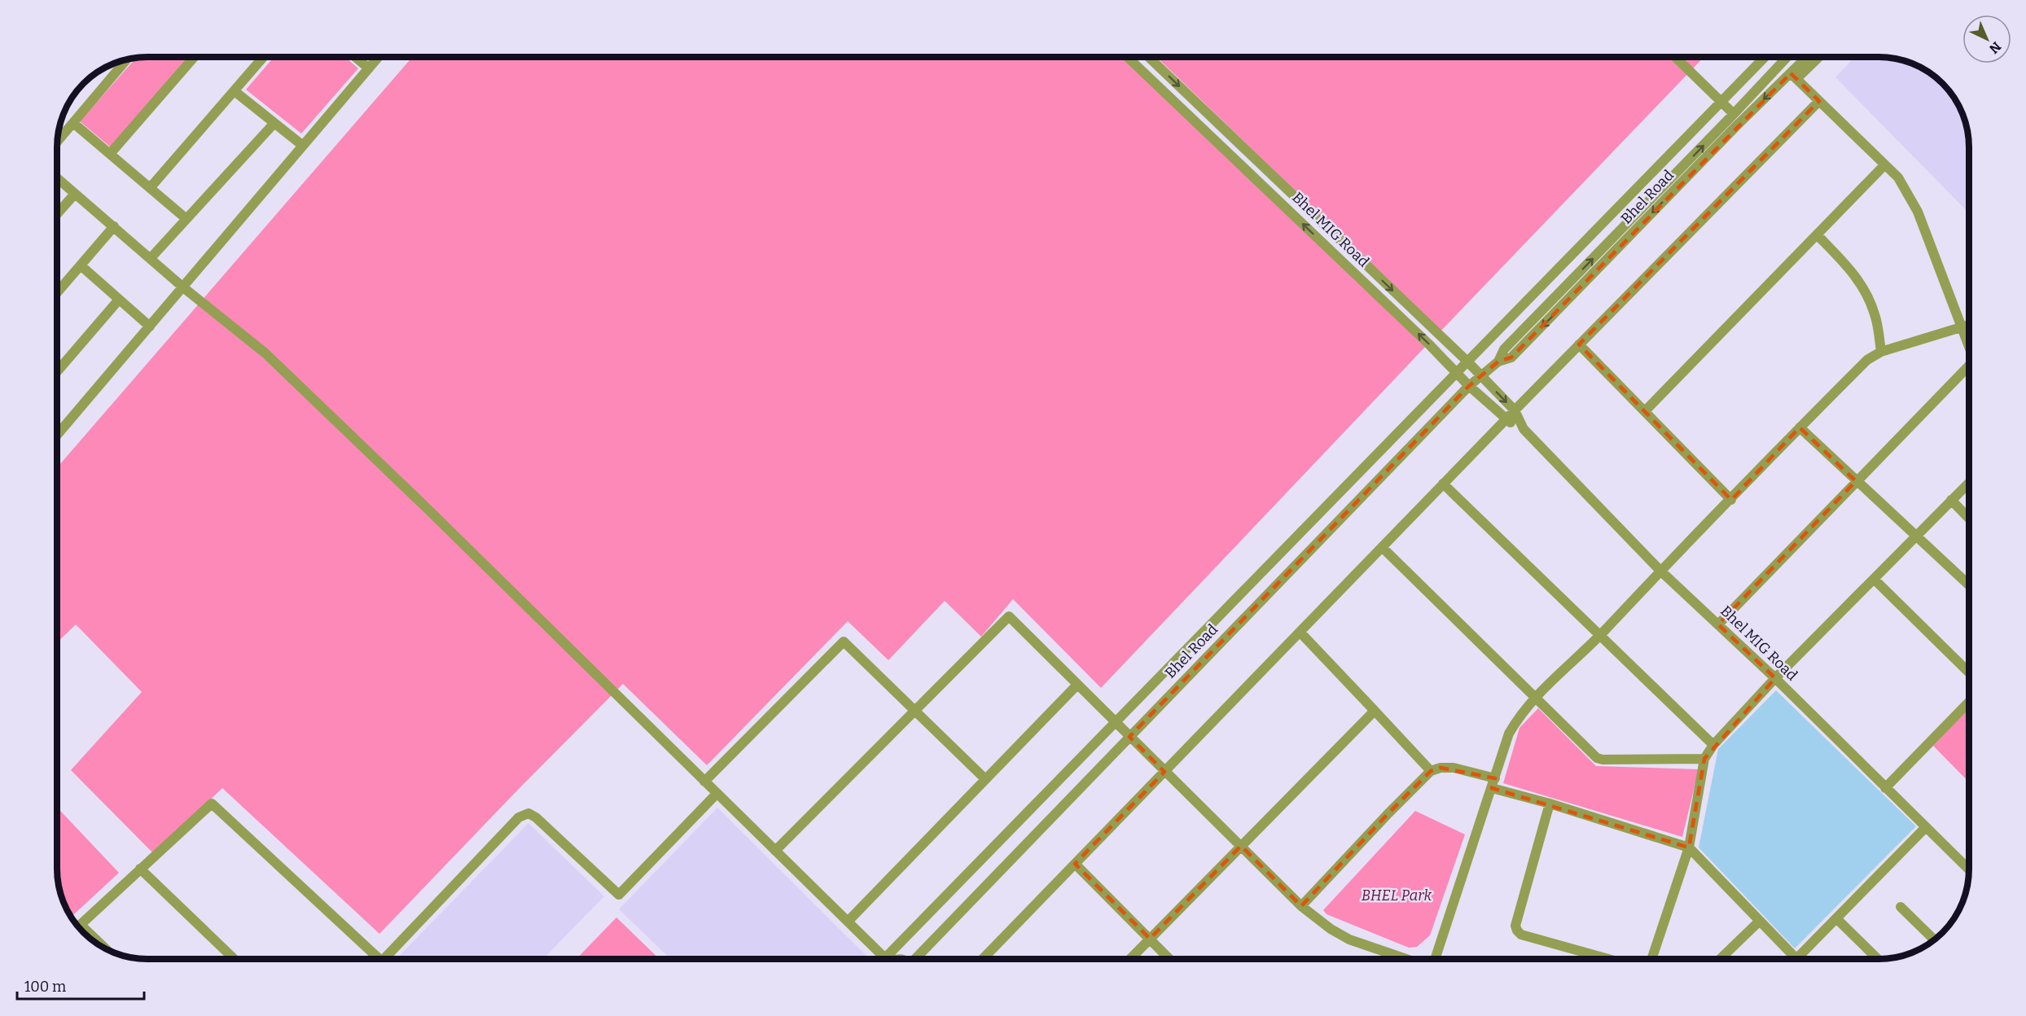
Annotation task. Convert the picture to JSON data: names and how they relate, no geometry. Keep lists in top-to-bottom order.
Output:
{
  "streets": {
    "street": ["Bhel Road", "Bhel MIG Road"]
  },
  "crossings": [
    ["Bhel Road", "Bhel MIG Road"]
  ],
  "parks": ["BHEL Park"],
  "scale_bar": "100 m",
  "north": "bottom right"
}
